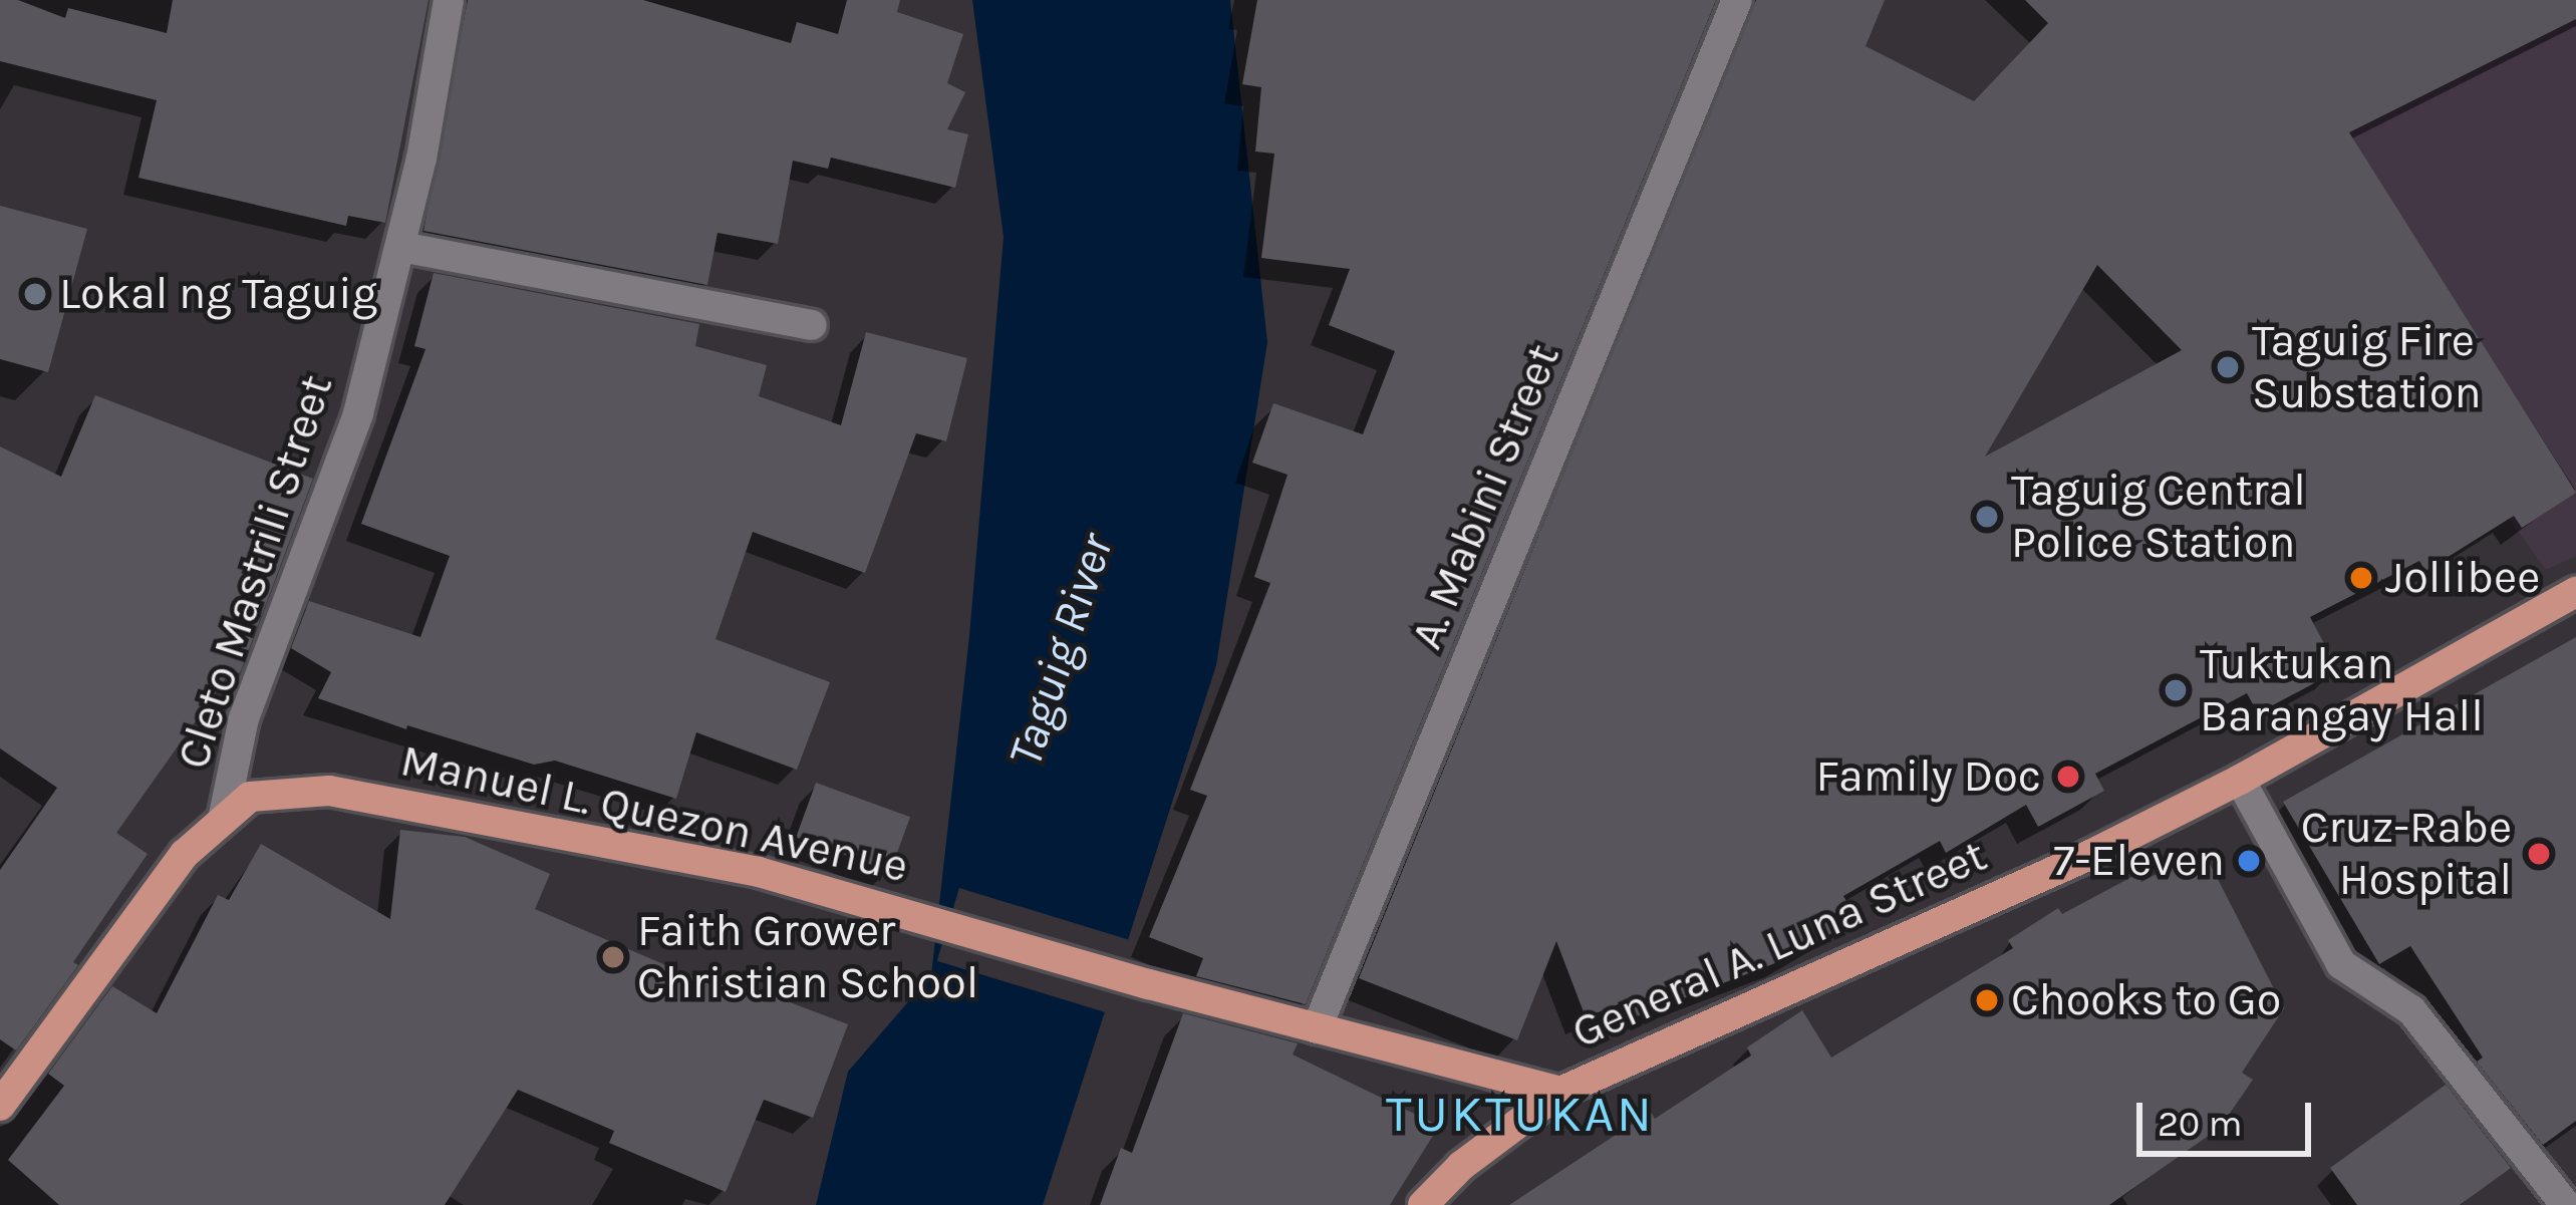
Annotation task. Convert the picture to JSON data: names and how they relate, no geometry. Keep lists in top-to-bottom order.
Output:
{
  "streets": {
    "main road": ["Manuel L. Quezon Avenue", "General A. Luna Street"],
    "street": ["A. Mabini Street", "Cleto Mastrili Street"]
  },
  "crossings": [
    ["A. Mabini Street", "Manuel L. Quezon Avenue"],
    ["Cleto Mastrili Street", "Manuel L. Quezon Avenue"],
    ["Manuel L. Quezon Avenue", "General A. Luna Street"]
  ],
  "districts": ["TUKTUKAN"],
  "water": ["Taguig River"],
  "places": [
    "Lokal ng Taguig",
    "Taguig Fire Substation",
    "Taguig Central Police Station",
    "Jollibee",
    "Tuktukan Barangay Hall",
    "Family Doc",
    "Cruz-Rabe Hospital",
    "7-Eleven",
    "Faith Grower Christian School",
    "Chooks to Go"
  ],
  "scale_bar": "20 m"
}
